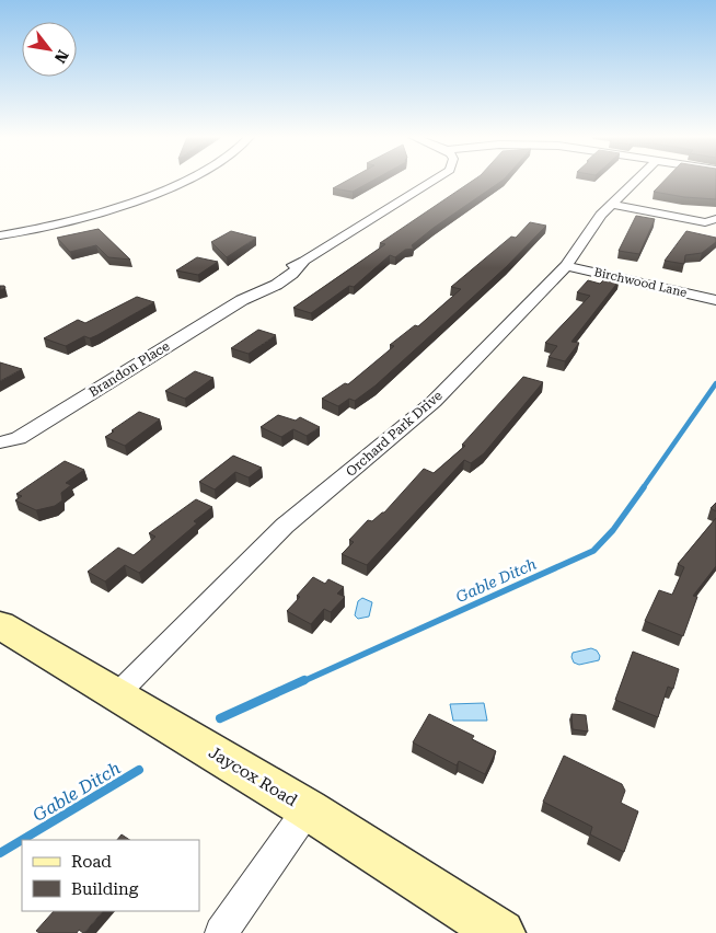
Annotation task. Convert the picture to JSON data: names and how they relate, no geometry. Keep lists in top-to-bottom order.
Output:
{
  "streets": {
    "street": [
      "Birchwood Lane",
      "Brandon Place",
      "Orchard Park Drive",
      "Jaycox Road"
    ]
  },
  "crossings": [
    ["Birchwood Lane", "Orchard Park Drive"],
    ["Orchard Park Drive", "Jaycox Road"]
  ],
  "water": ["Gable Ditch"],
  "legend": ["Road", "Building"],
  "north": "bottom right"
}
